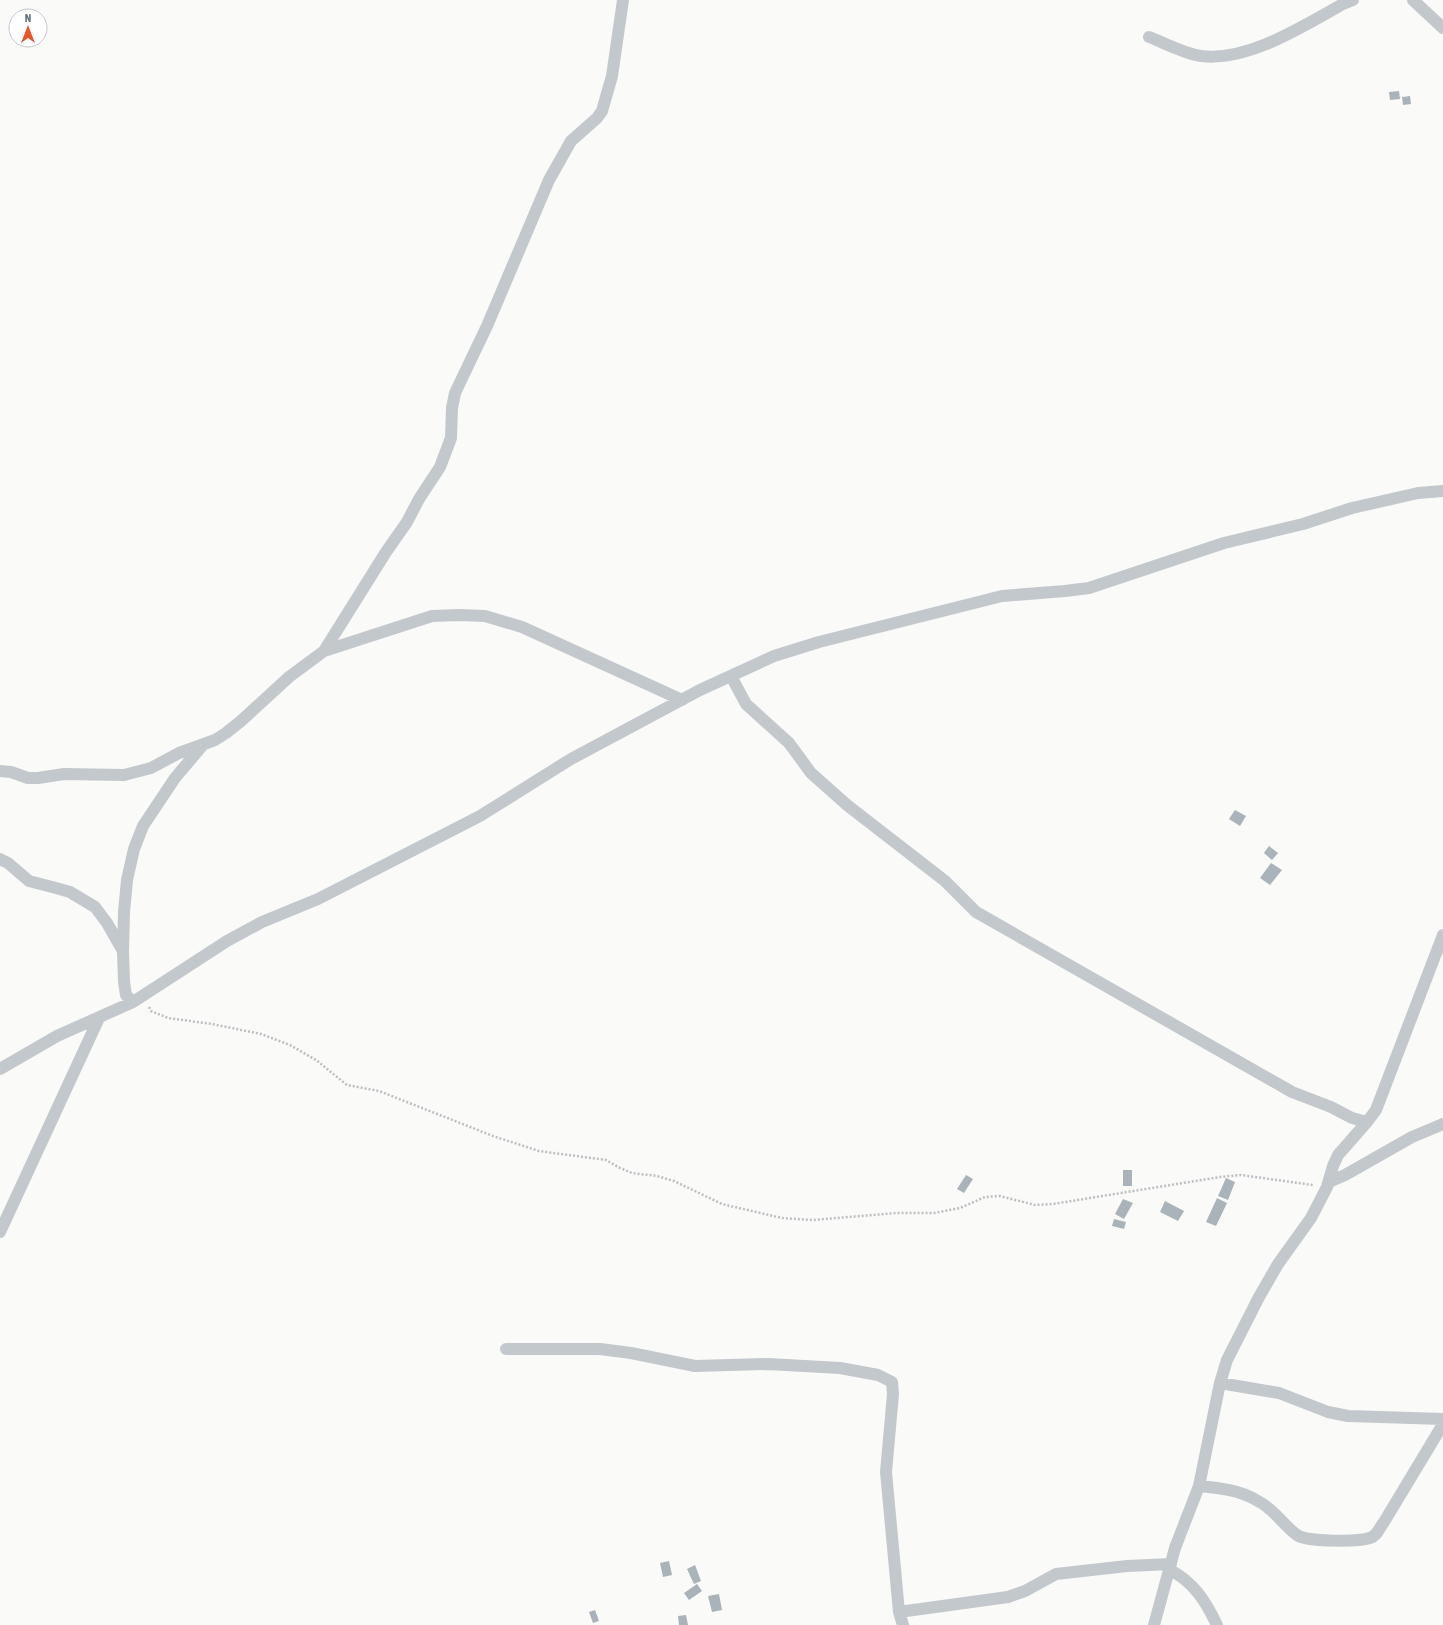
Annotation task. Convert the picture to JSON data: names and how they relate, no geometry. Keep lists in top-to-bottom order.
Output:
{
  "north": "top"
}
